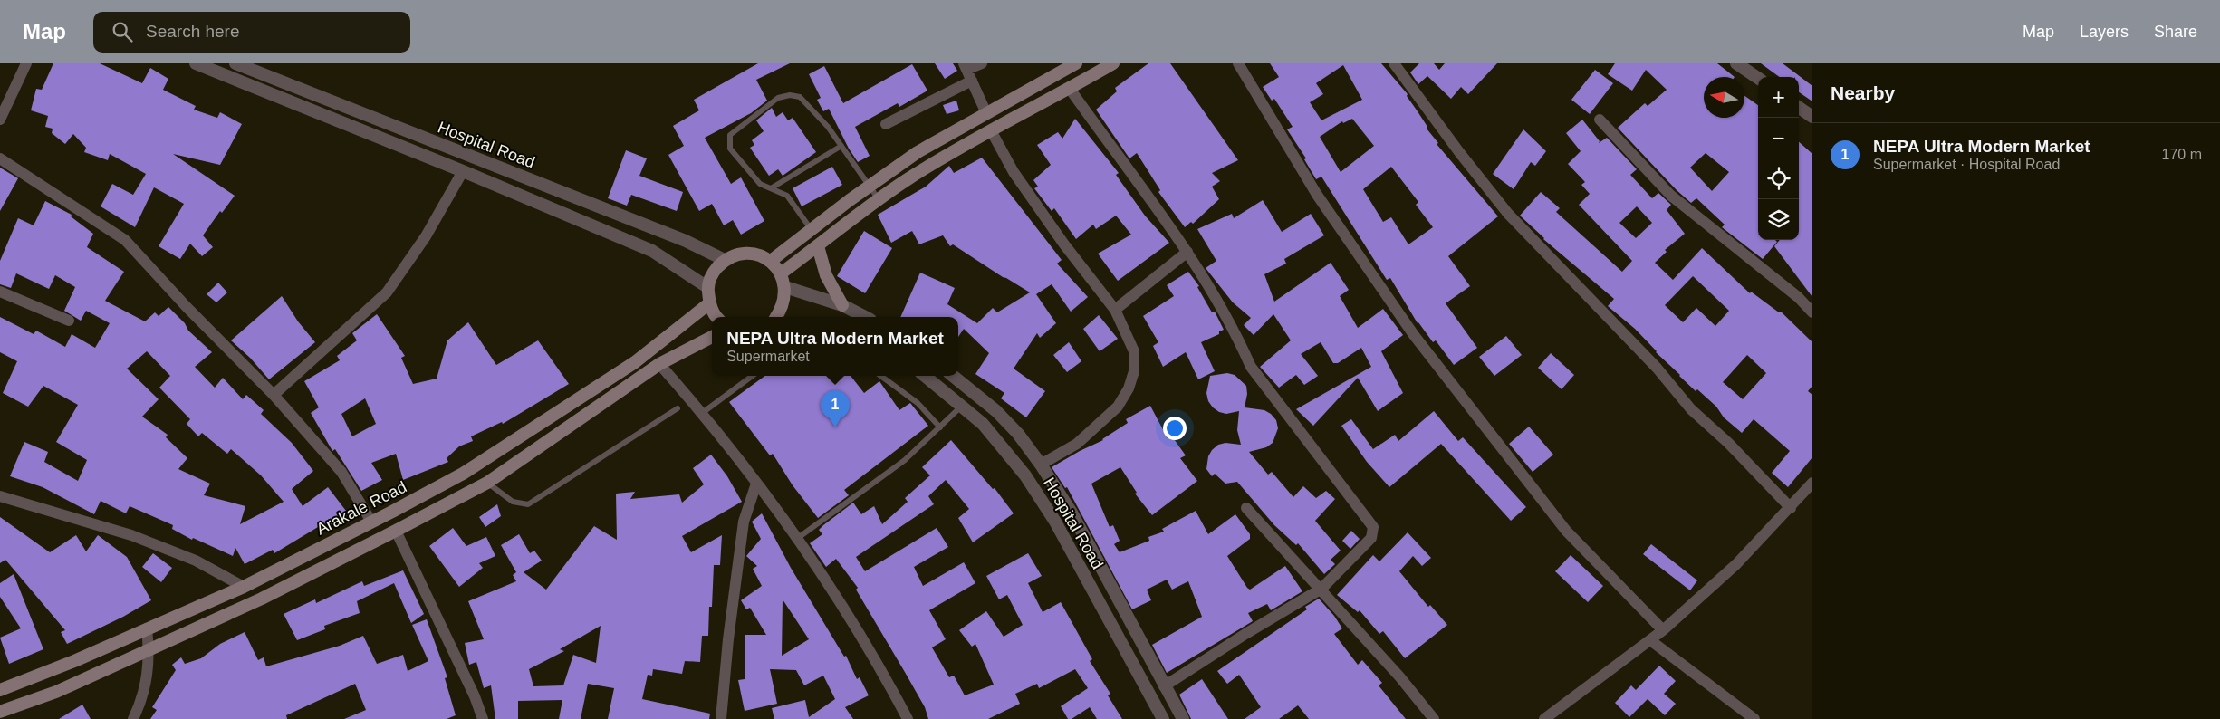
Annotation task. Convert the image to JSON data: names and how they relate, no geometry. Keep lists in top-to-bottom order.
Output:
{
  "streets": {
    "main road": ["Arakale Road"],
    "street": ["Hospital Road"]
  },
  "north": "left",
  "page": {
    "header": "Map",
    "search": "Search here",
    "nav": ["Map", "Layers", "Share"],
    "heading": "Nearby",
    "map_buttons": ["+", "−"],
    "list": [
      {
        "mark": "1",
        "name": "NEPA Ultra Modern Market",
        "note": "Supermarket · Hospital Road",
        "value": "170 m"
      }
    ],
    "popup": ["NEPA Ultra Modern Market", "Supermarket"],
    "pins": "1"
  }
}
